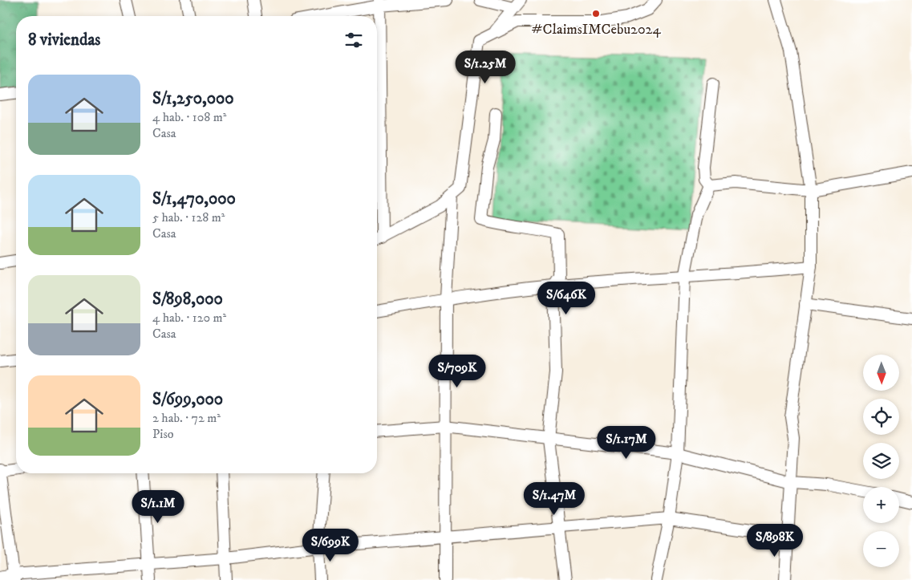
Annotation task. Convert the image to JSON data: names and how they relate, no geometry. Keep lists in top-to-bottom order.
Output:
{
  "places": ["#ClaimsIMCebu2024"],
  "north": "bottom",
  "page": {
    "heading": "8 viviendas",
    "price": [
      "S/1.25M",
      "S/646K",
      "S/709K",
      "S/1.17M",
      "S/1.47M",
      "S/1.1M",
      "S/898K",
      "S/699K"
    ],
    "list": [
      {
        "name": "S/1,250,000",
        "note": "4 hab. · 108 m² · Casa"
      },
      {
        "name": "S/1,470,000",
        "note": "5 hab. · 128 m² · Casa"
      },
      {
        "name": "S/898,000",
        "note": "4 hab. · 120 m² · Casa"
      },
      {
        "name": "S/699,000",
        "note": "2 hab. · 72 m² · Piso"
      }
    ],
    "map_buttons": ["+", "−"]
  }
}
